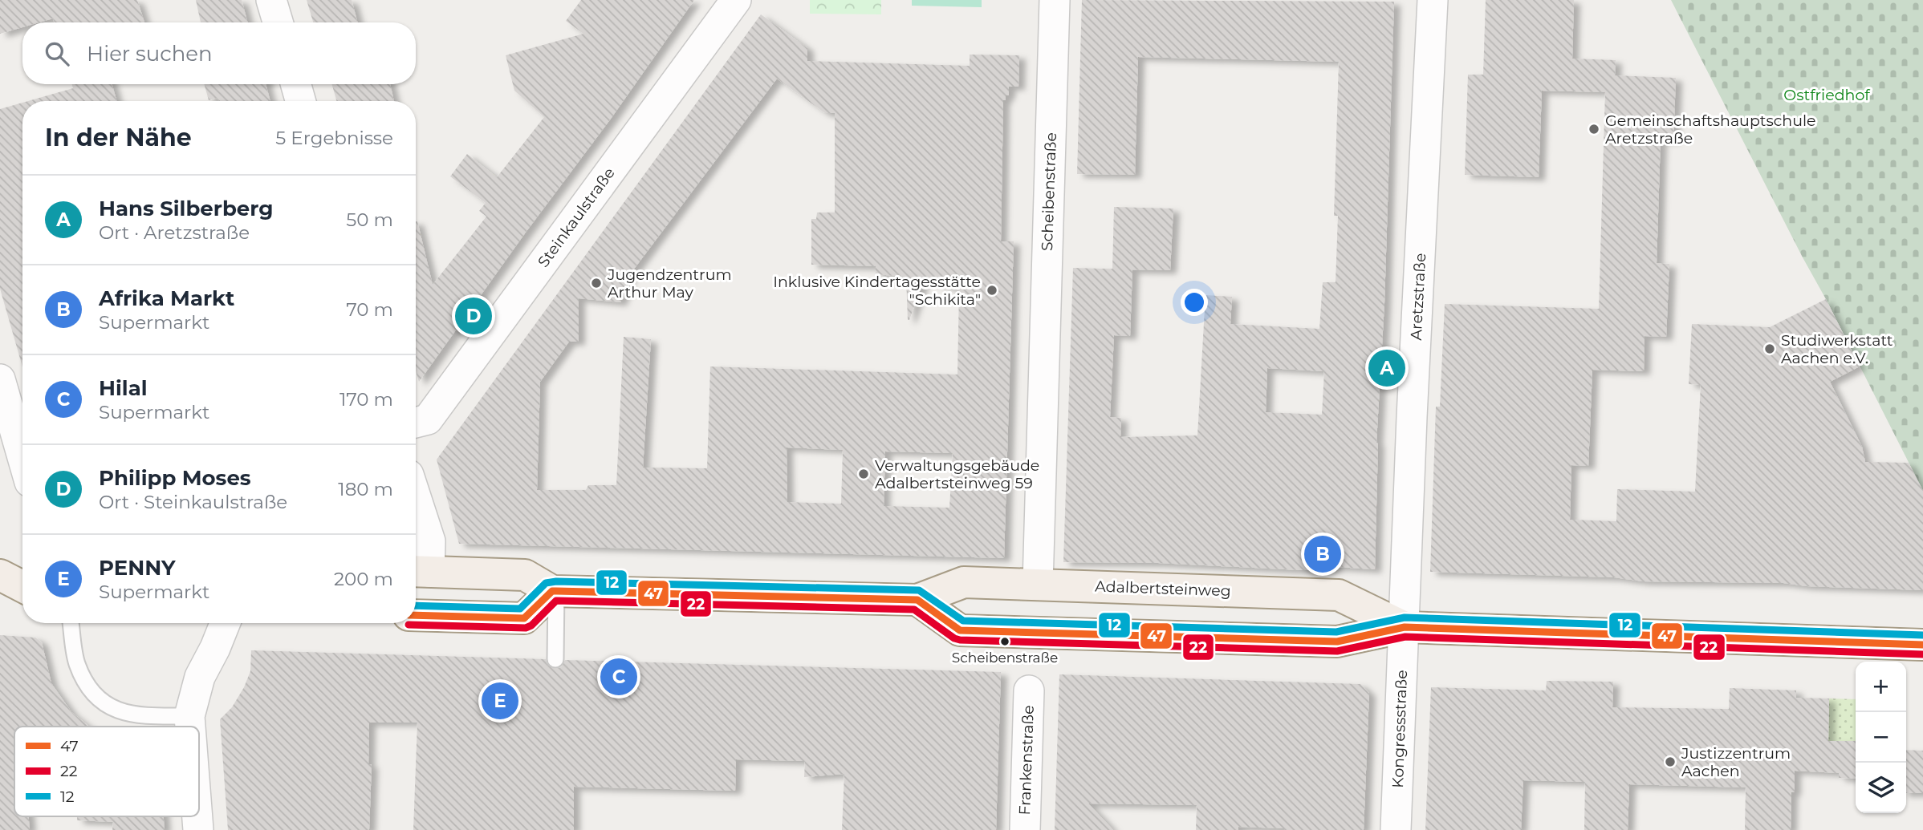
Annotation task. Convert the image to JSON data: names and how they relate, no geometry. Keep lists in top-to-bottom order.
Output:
{
  "streets": {
    "main road": ["Adalbertsteinweg"],
    "street": [
      "Scheibenstraße",
      "Steinkaulstraße",
      "Aretzstraße",
      "Kongressstraße",
      "Frankenstraße"
    ]
  },
  "crossings": [
    ["Scheibenstraße", "Adalbertsteinweg"],
    ["Aretzstraße", "Adalbertsteinweg"],
    ["Aretzstraße", "Kongressstraße"],
    ["Adalbertsteinweg", "Kongressstraße"]
  ],
  "parks": ["Ostfriedhof"],
  "places": [
    "Gemeinschaftshauptschule Aretzstraße",
    "Jugendzentrum Arthur May",
    "Inklusive Kindertagesstätte \"Schikita\"",
    "Studiwerkstatt Aachen e.V.",
    "Verwaltungsgebäude Adalbertsteinweg 59",
    "Scheibenstraße",
    "Justizzentrum Aachen"
  ],
  "lines": ["transit line 12", "transit line 47", "transit line 22"],
  "legend": ["47", "22", "12"],
  "page": {
    "search": "Hier suchen",
    "heading": ["In der Nähe", "5 Ergebnisse"],
    "list": [
      {
        "mark": "A",
        "name": "Hans Silberberg",
        "note": "Ort · Aretzstraße",
        "value": "50 m"
      },
      {
        "mark": "B",
        "name": "Afrika Markt",
        "note": "Supermarkt",
        "value": "70 m"
      },
      {
        "mark": "C",
        "name": "Hilal",
        "note": "Supermarkt",
        "value": "170 m"
      },
      {
        "mark": "D",
        "name": "Philipp Moses",
        "note": "Ort · Steinkaulstraße",
        "value": "180 m"
      },
      {
        "mark": "E",
        "name": "PENNY",
        "note": "Supermarkt",
        "value": "200 m"
      }
    ],
    "pins": [
      "D",
      "A",
      "B",
      "C",
      "E"
    ],
    "map_buttons": ["+", "−"]
  }
}
